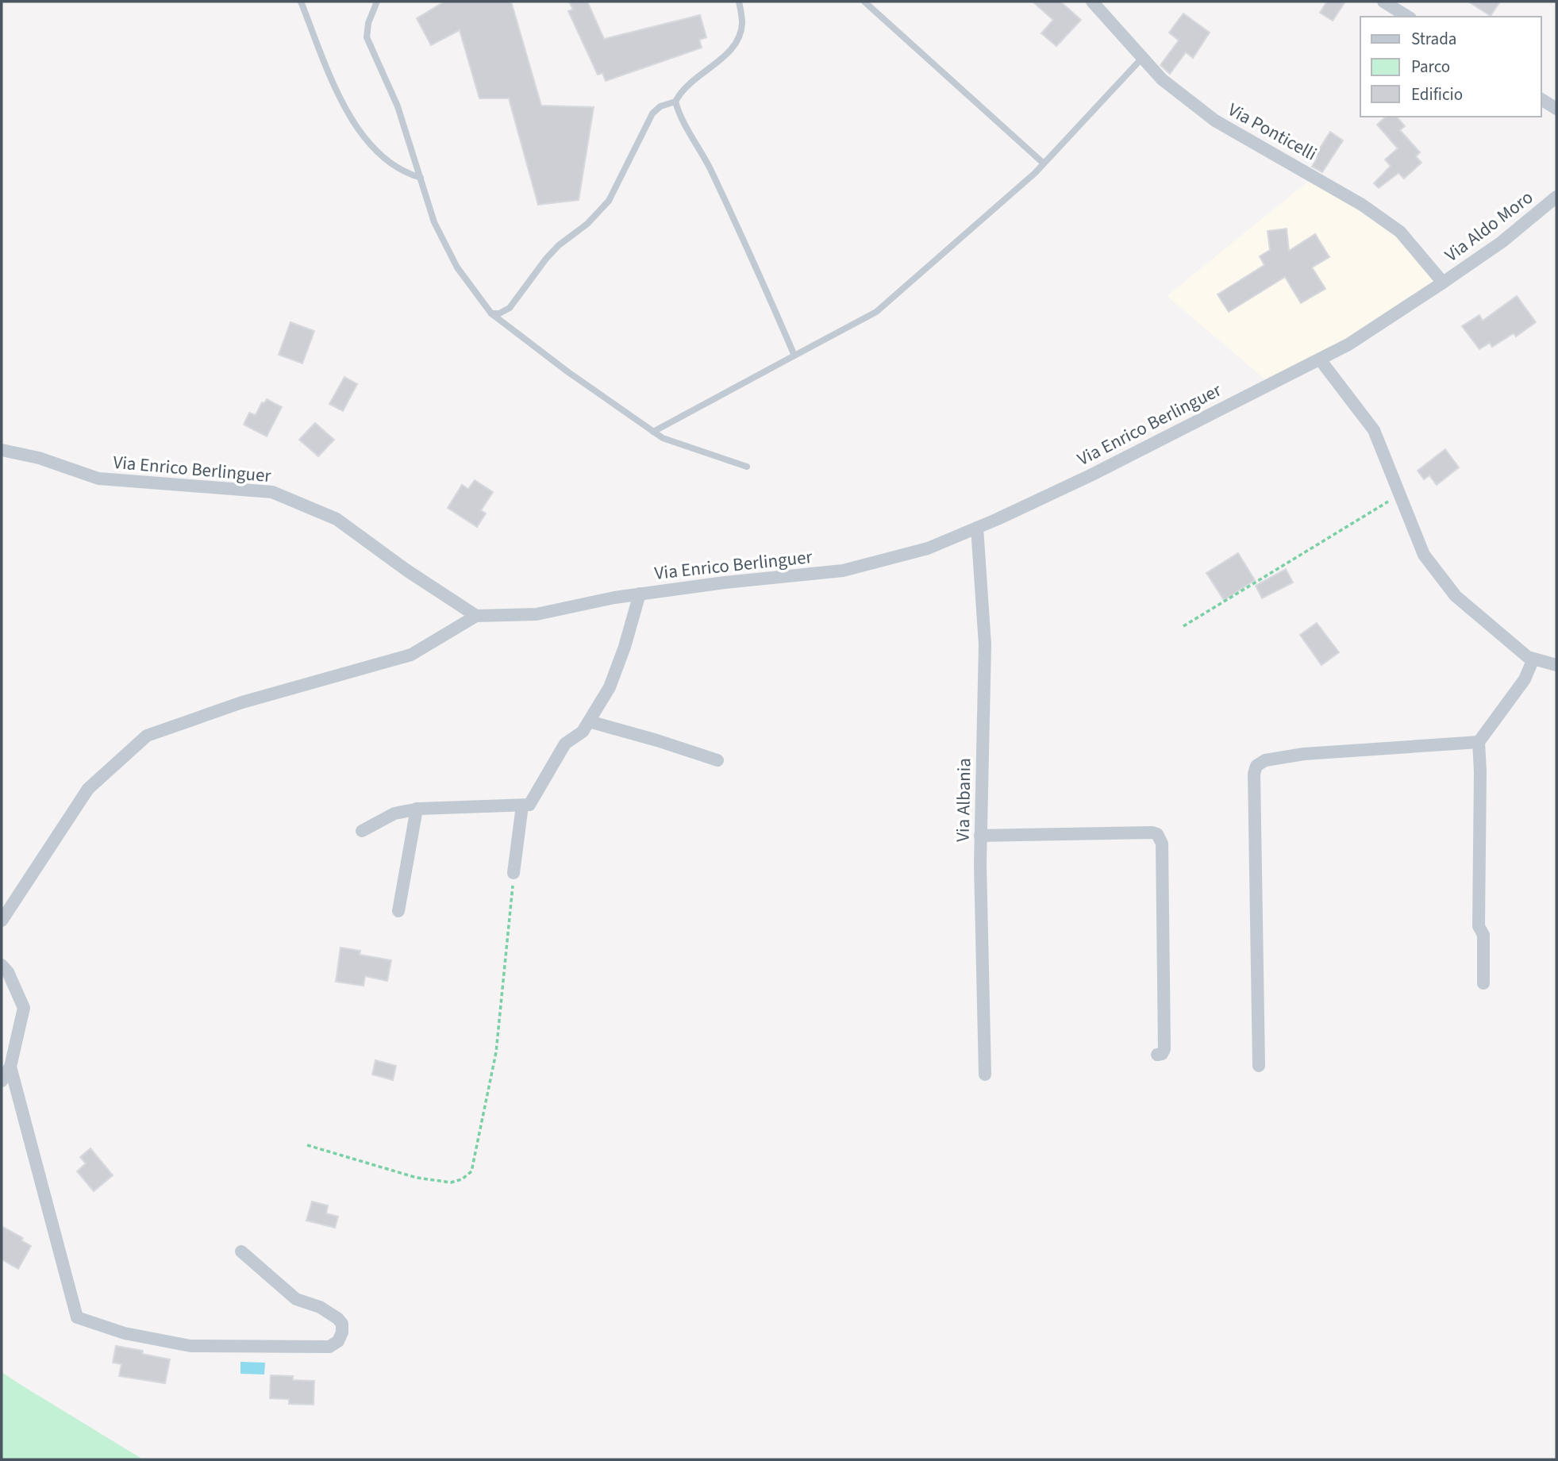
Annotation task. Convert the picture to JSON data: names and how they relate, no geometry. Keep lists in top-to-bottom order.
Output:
{
  "streets": {
    "street": [
      "Via Ponticelli",
      "Via Aldo Moro",
      "Via Enrico Berlinguer",
      "Via Albania"
    ]
  },
  "crossings": [
    ["Via Ponticelli", "Via Aldo Moro"],
    ["Via Ponticelli", "Via Enrico Berlinguer"],
    ["Via Aldo Moro", "Via Enrico Berlinguer"],
    ["Via Enrico Berlinguer", "Via Albania"]
  ],
  "legend": ["Strada", "Parco", "Edificio"]
}
